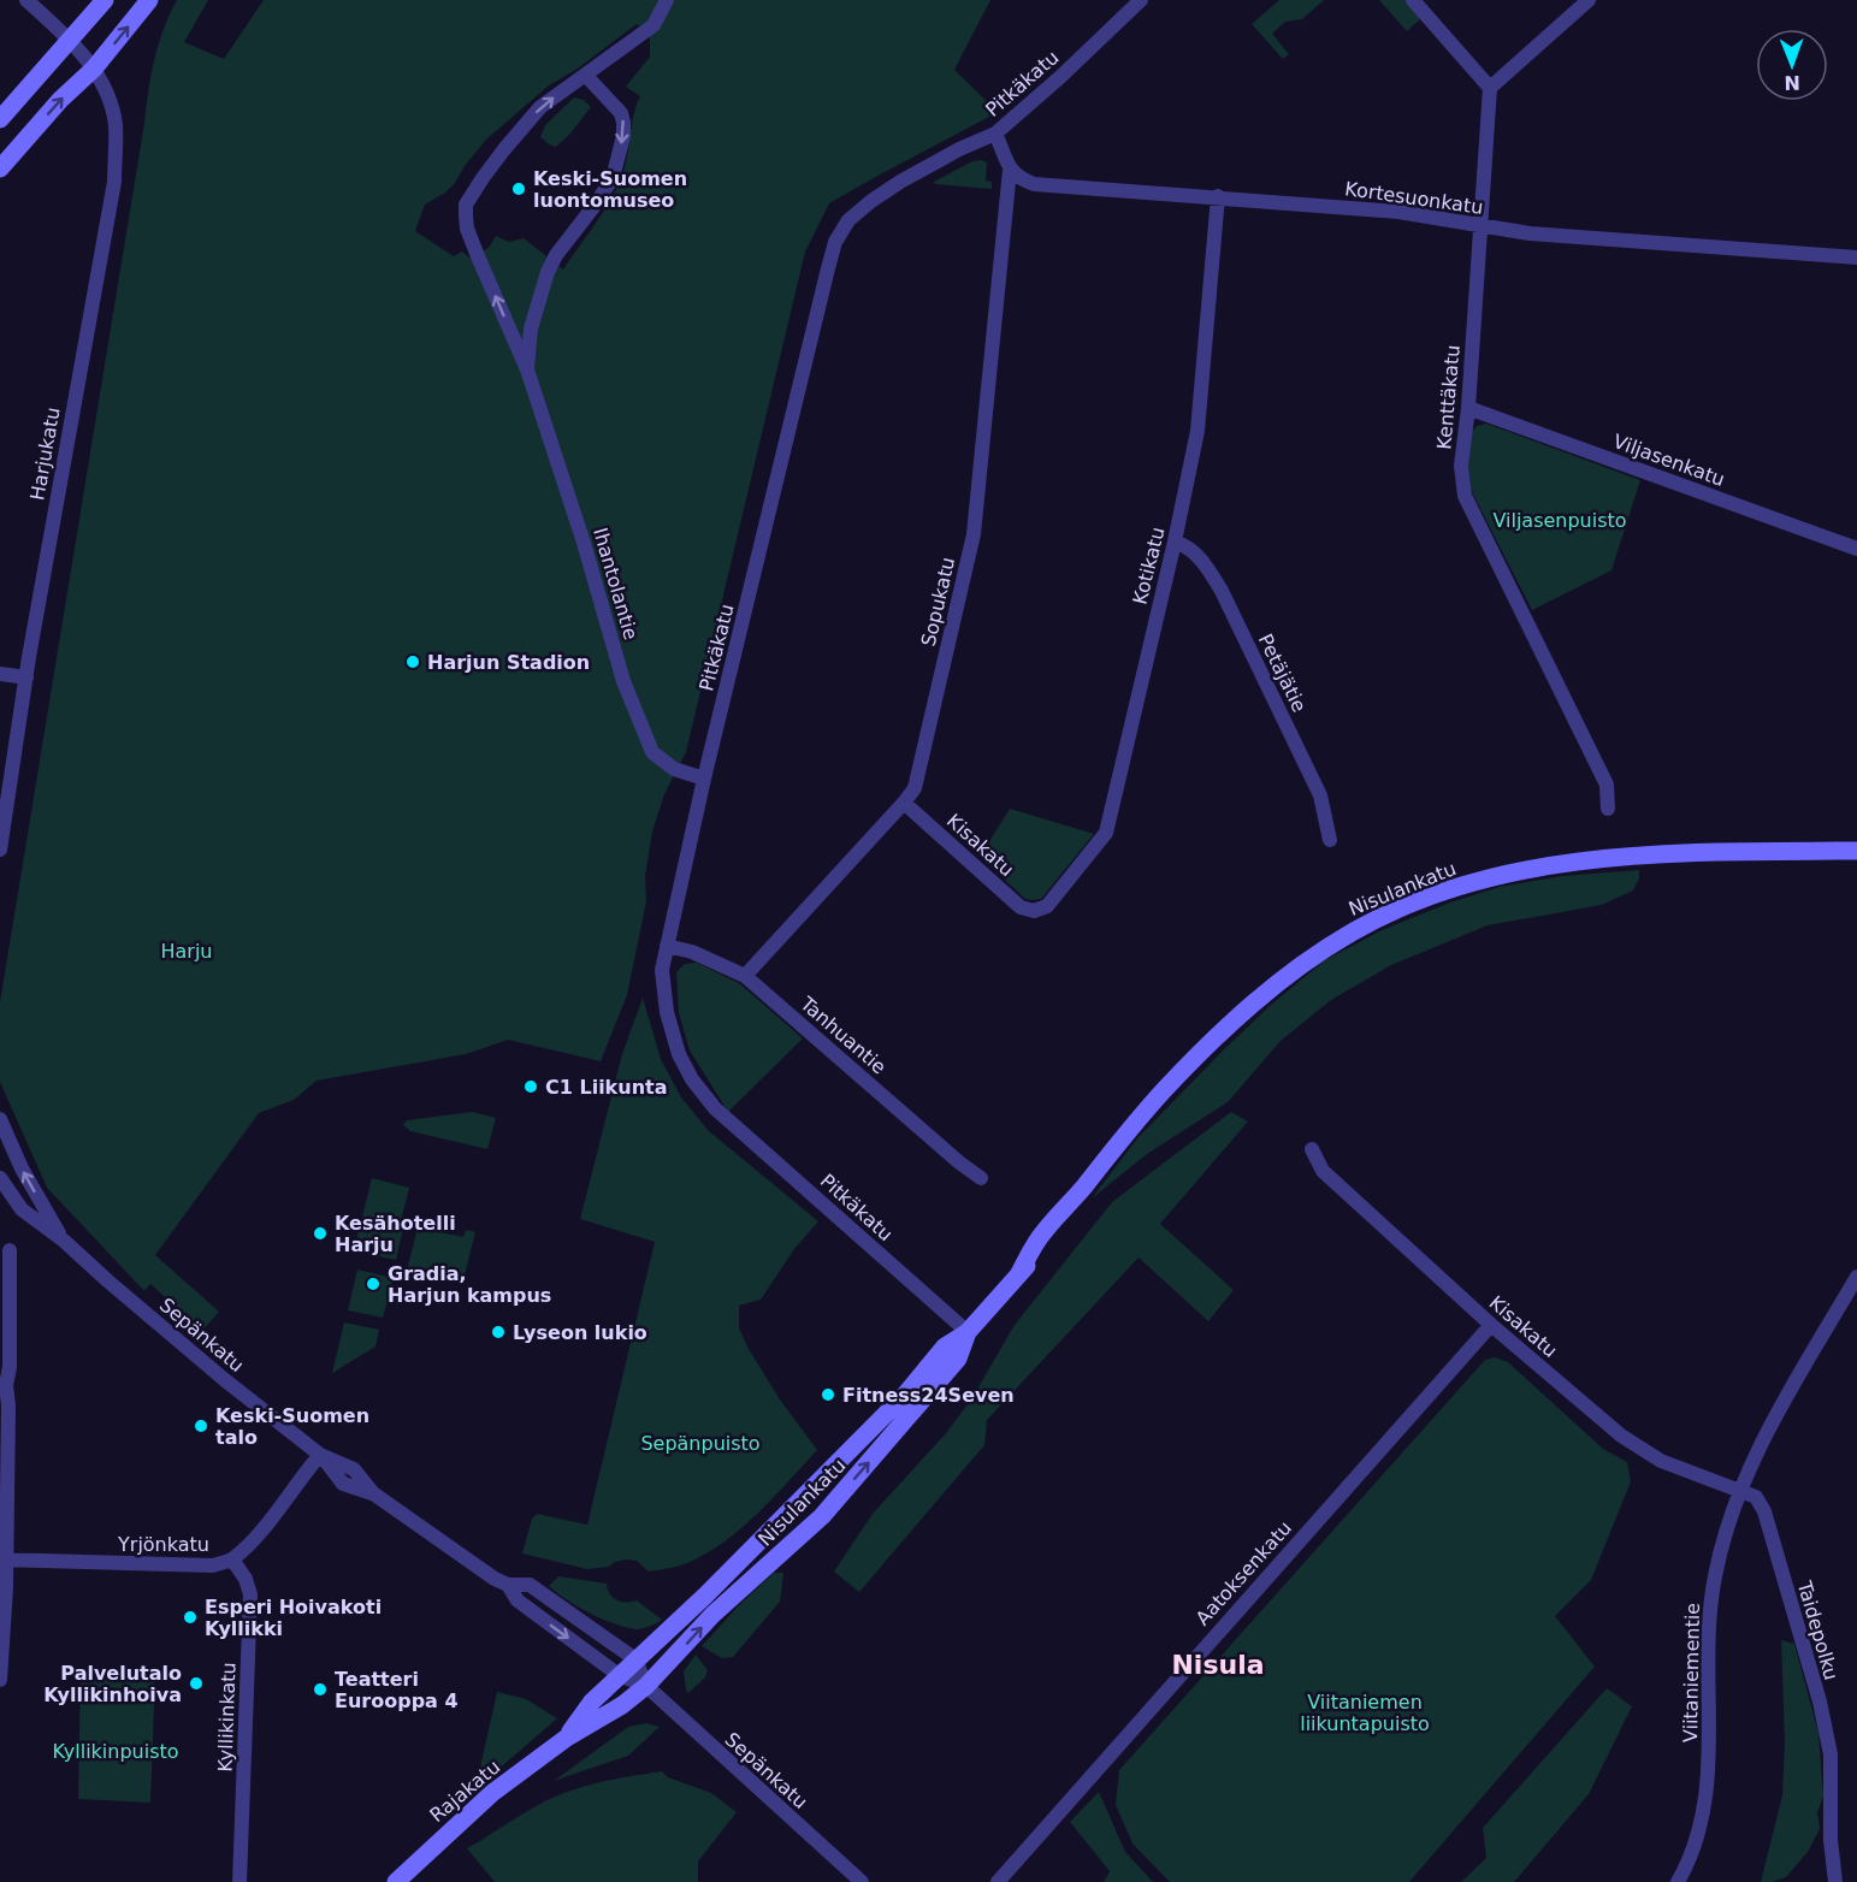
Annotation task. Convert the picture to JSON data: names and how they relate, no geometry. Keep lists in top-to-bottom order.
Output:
{
  "streets": {
    "main road": ["Nisulankatu", "Rajakatu"],
    "street": [
      "Pitkäkatu",
      "Kortesuonkatu",
      "Kenttäkatu",
      "Harjukatu",
      "Viljasenkatu",
      "Kotikatu",
      "Ihantolantie",
      "Sopukatu",
      "Petäjätie",
      "Kisakatu",
      "Tanhuantie",
      "Sepänkatu",
      "Yrjönkatu",
      "Aatoksenkatu",
      "Taidepolku",
      "Viitaniementie",
      "Kyllikinkatu"
    ]
  },
  "crossings": [
    ["Pitkäkatu", "Ihantolantie"],
    ["Pitkäkatu", "Nisulankatu"],
    ["Pitkäkatu", "Tanhuantie"],
    ["Kortesuonkatu", "Kenttäkatu"],
    ["Kortesuonkatu", "Kotikatu"],
    ["Kortesuonkatu", "Sopukatu"],
    ["Kenttäkatu", "Viljasenkatu"],
    ["Kotikatu", "Petäjätie"],
    ["Kotikatu", "Kisakatu"],
    ["Sopukatu", "Kisakatu"],
    ["Sopukatu", "Tanhuantie"],
    ["Kisakatu", "Aatoksenkatu"],
    ["Kisakatu", "Taidepolku"],
    ["Kisakatu", "Viitaniementie"],
    ["Nisulankatu", "Sepänkatu"],
    ["Nisulankatu", "Rajakatu"],
    ["Sepänkatu", "Yrjönkatu"],
    ["Sepänkatu", "Rajakatu"],
    ["Yrjönkatu", "Kyllikinkatu"],
    ["Taidepolku", "Viitaniementie"]
  ],
  "districts": ["Nisula"],
  "parks": [
    "Viljasenpuisto",
    "Harju",
    "Sepänpuisto",
    "Viitaniemen liikuntapuisto",
    "Kyllikinpuisto"
  ],
  "places": [
    "Keski-Suomen luontomuseo",
    "Harjun Stadion",
    "C1 Liikunta",
    "Kesähotelli Harju",
    "Gradia, Harjun kampus",
    "Lyseon lukio",
    "Fitness24Seven",
    "Keski-Suomen talo",
    "Esperi Hoivakoti Kyllikki",
    "Palvelutalo Kyllikinhoiva",
    "Teatteri Eurooppa 4"
  ],
  "north": "bottom"
}
